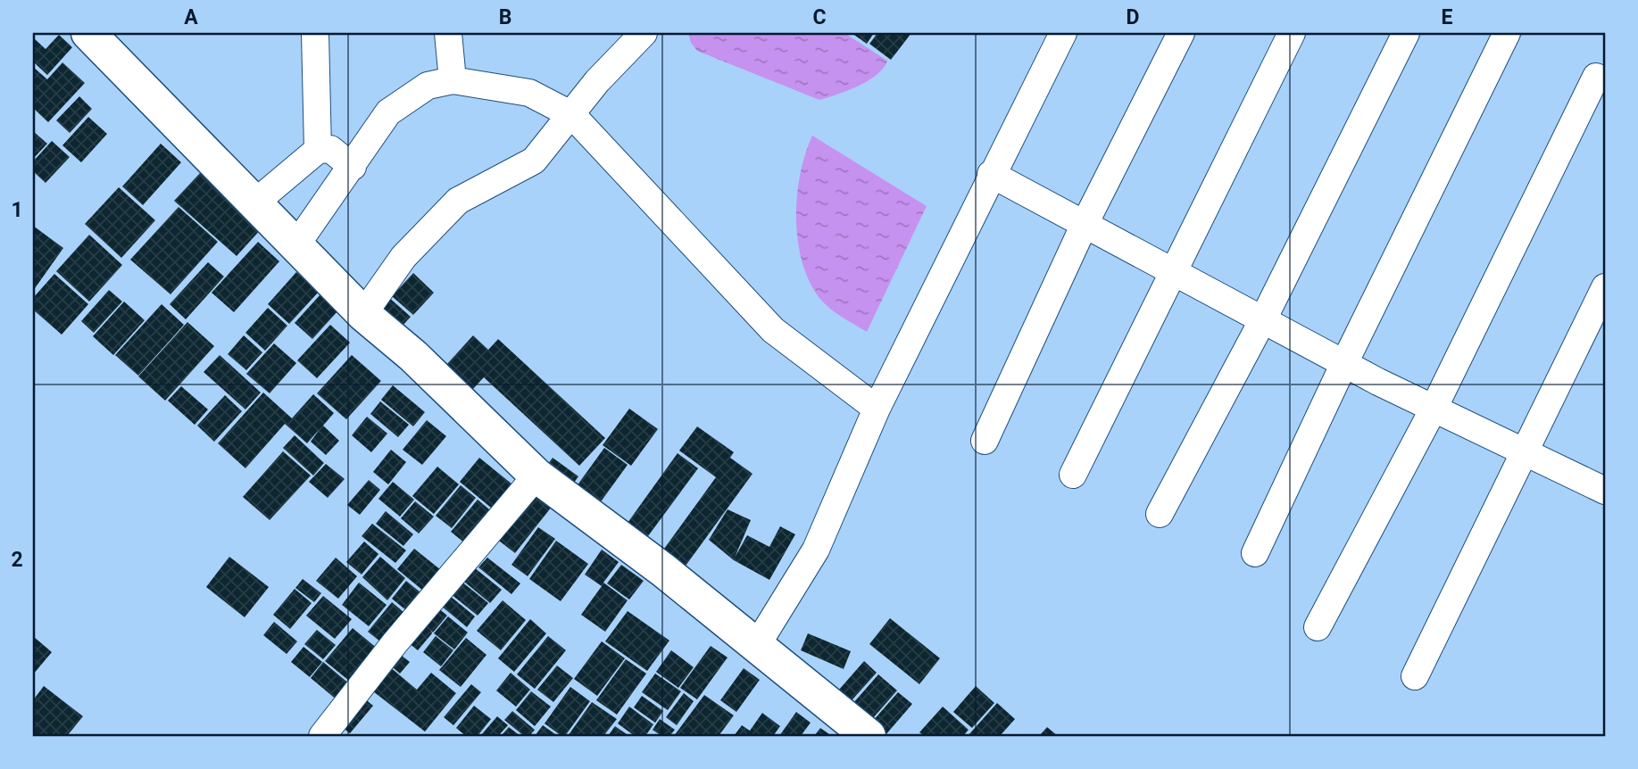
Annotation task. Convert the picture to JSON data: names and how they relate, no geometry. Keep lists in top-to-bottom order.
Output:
{
  "grid": {
    "columns": [
      "A",
      "B",
      "C",
      "D",
      "E"
    ],
    "rows": ["1", "2"]
  }
}
